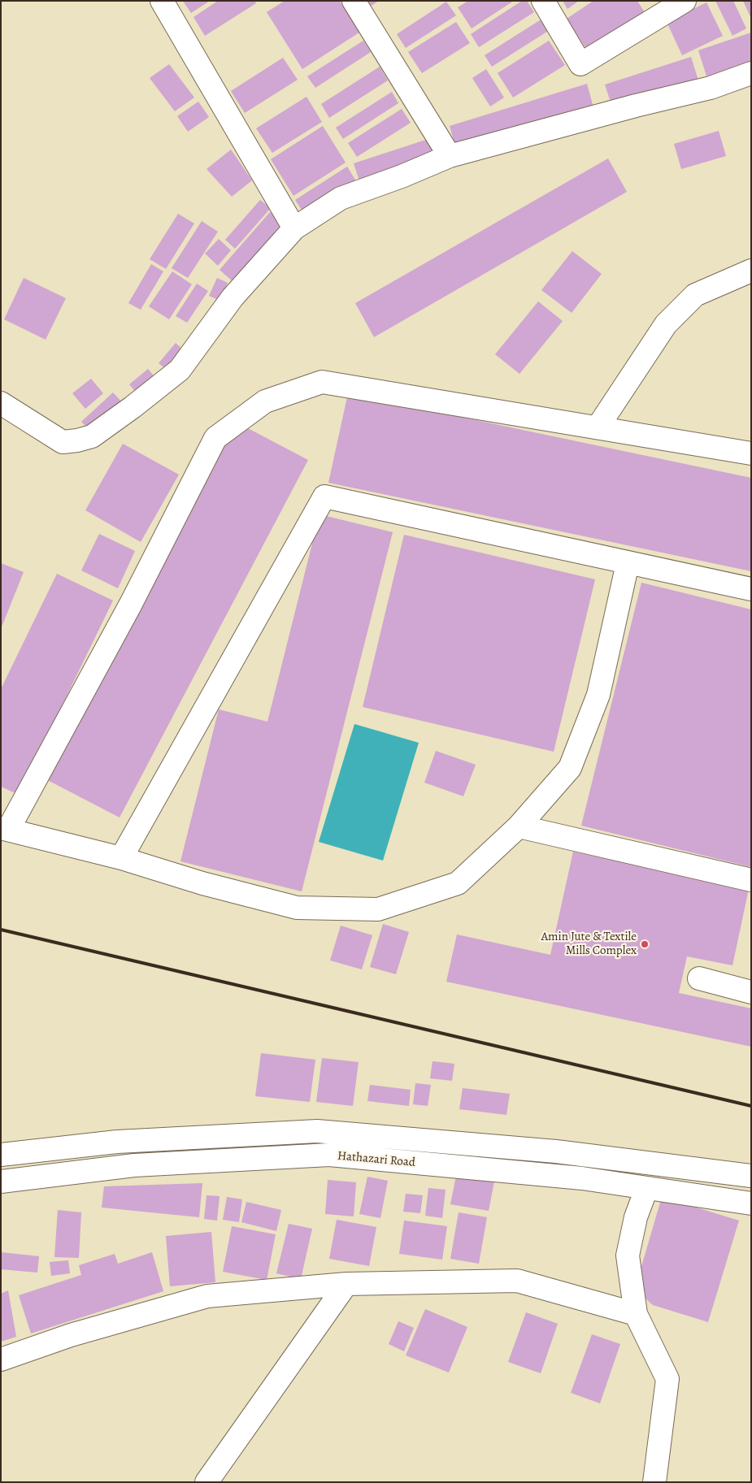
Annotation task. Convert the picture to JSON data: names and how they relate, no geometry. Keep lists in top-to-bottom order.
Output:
{
  "streets": {
    "main road": ["Hathazari Road"]
  },
  "places": ["Amin Jute & Textile Mills Complex"]
}
